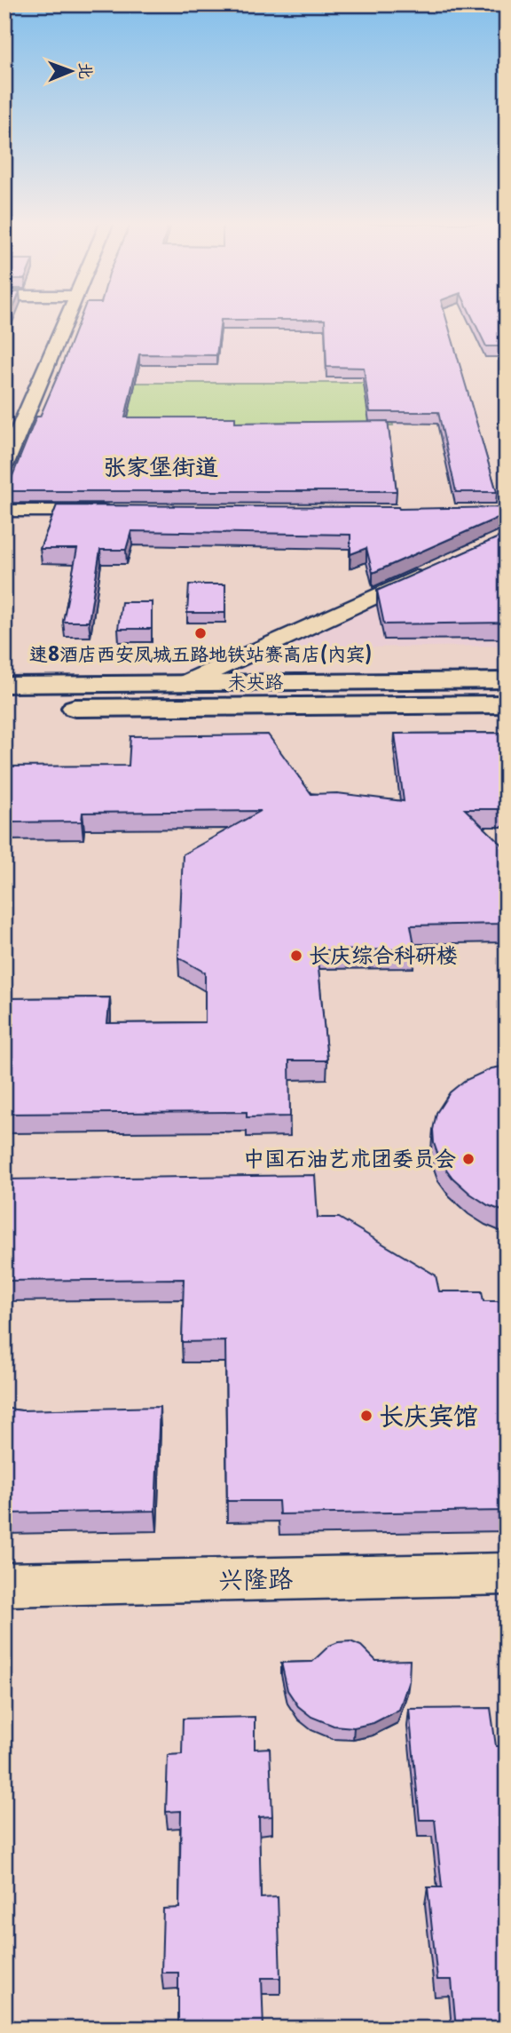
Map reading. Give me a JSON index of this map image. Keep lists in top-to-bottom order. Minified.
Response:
{"streets":{"main road":["未央路"],"street":["兴隆路"]},"districts":["张家堡街道"],"places":["速8酒店西安凤城五路地铁站赛高店(内宾)","长庆综合科研楼","中国石油艺术团委员会","长庆宾馆"],"north":"right"}
